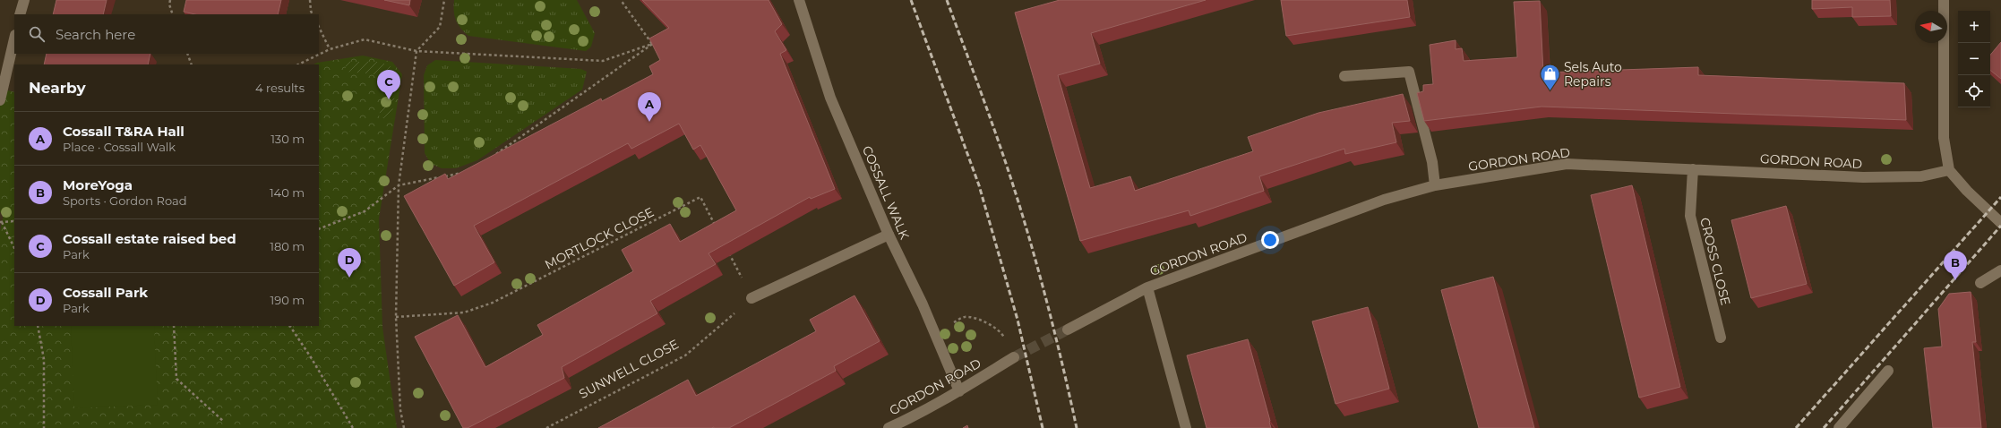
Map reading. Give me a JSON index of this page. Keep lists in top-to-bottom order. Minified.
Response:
{"streets":{"street":["GORDON ROAD","COSSALL WALK","CROSS CLOSE"],"path":["MORTLOCK CLOSE","SUNWELL CLOSE"]},"crossings":[["GORDON ROAD","COSSALL WALK"],["GORDON ROAD","CROSS CLOSE"]],"places":{"shop":["Sels Auto Repairs"]},"north":"left","page":{"map_buttons":["+","−"],"search":"Search here","heading":["Nearby","4 results"],"pins":["C","A","D","B"],"list":[{"mark":"A","name":"Cossall T&RA Hall","note":"Place · Cossall Walk","value":"130 m"},{"mark":"B","name":"MoreYoga","note":"Sports · Gordon Road","value":"140 m"},{"mark":"C","name":"Cossall estate raised bed","note":"Park","value":"180 m"},{"mark":"D","name":"Cossall Park","note":"Park","value":"190 m"}]}}
